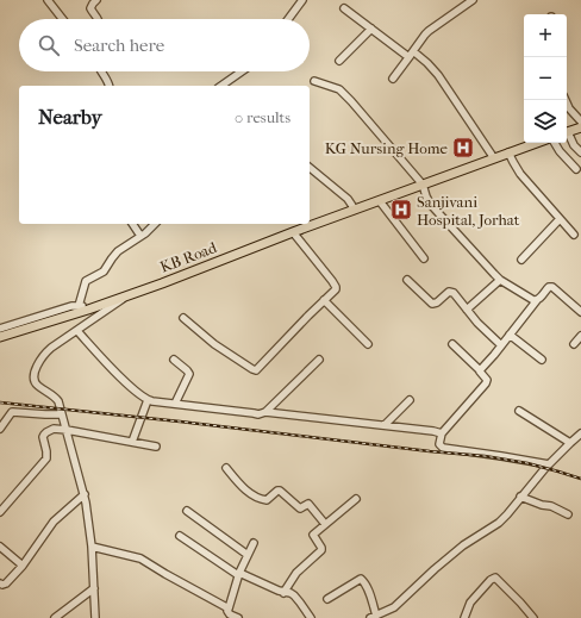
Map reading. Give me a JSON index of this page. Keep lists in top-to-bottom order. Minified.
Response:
{"streets":{"main road":["KB Road"]},"places":{"hospital":["KG Nursing Home","Sanjivani Hospital, Jorhat"]},"page":{"map_buttons":["+","−"],"search":"Search here","heading":["Nearby","0 results"]}}
